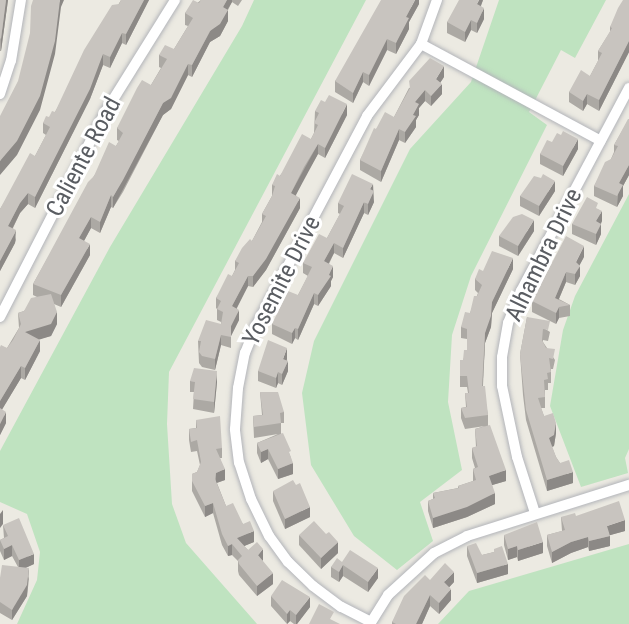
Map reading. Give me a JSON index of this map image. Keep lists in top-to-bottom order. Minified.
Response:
{"streets":{"street":["Caliente Road","Alhambra Drive","Yosemite Drive"]}}
